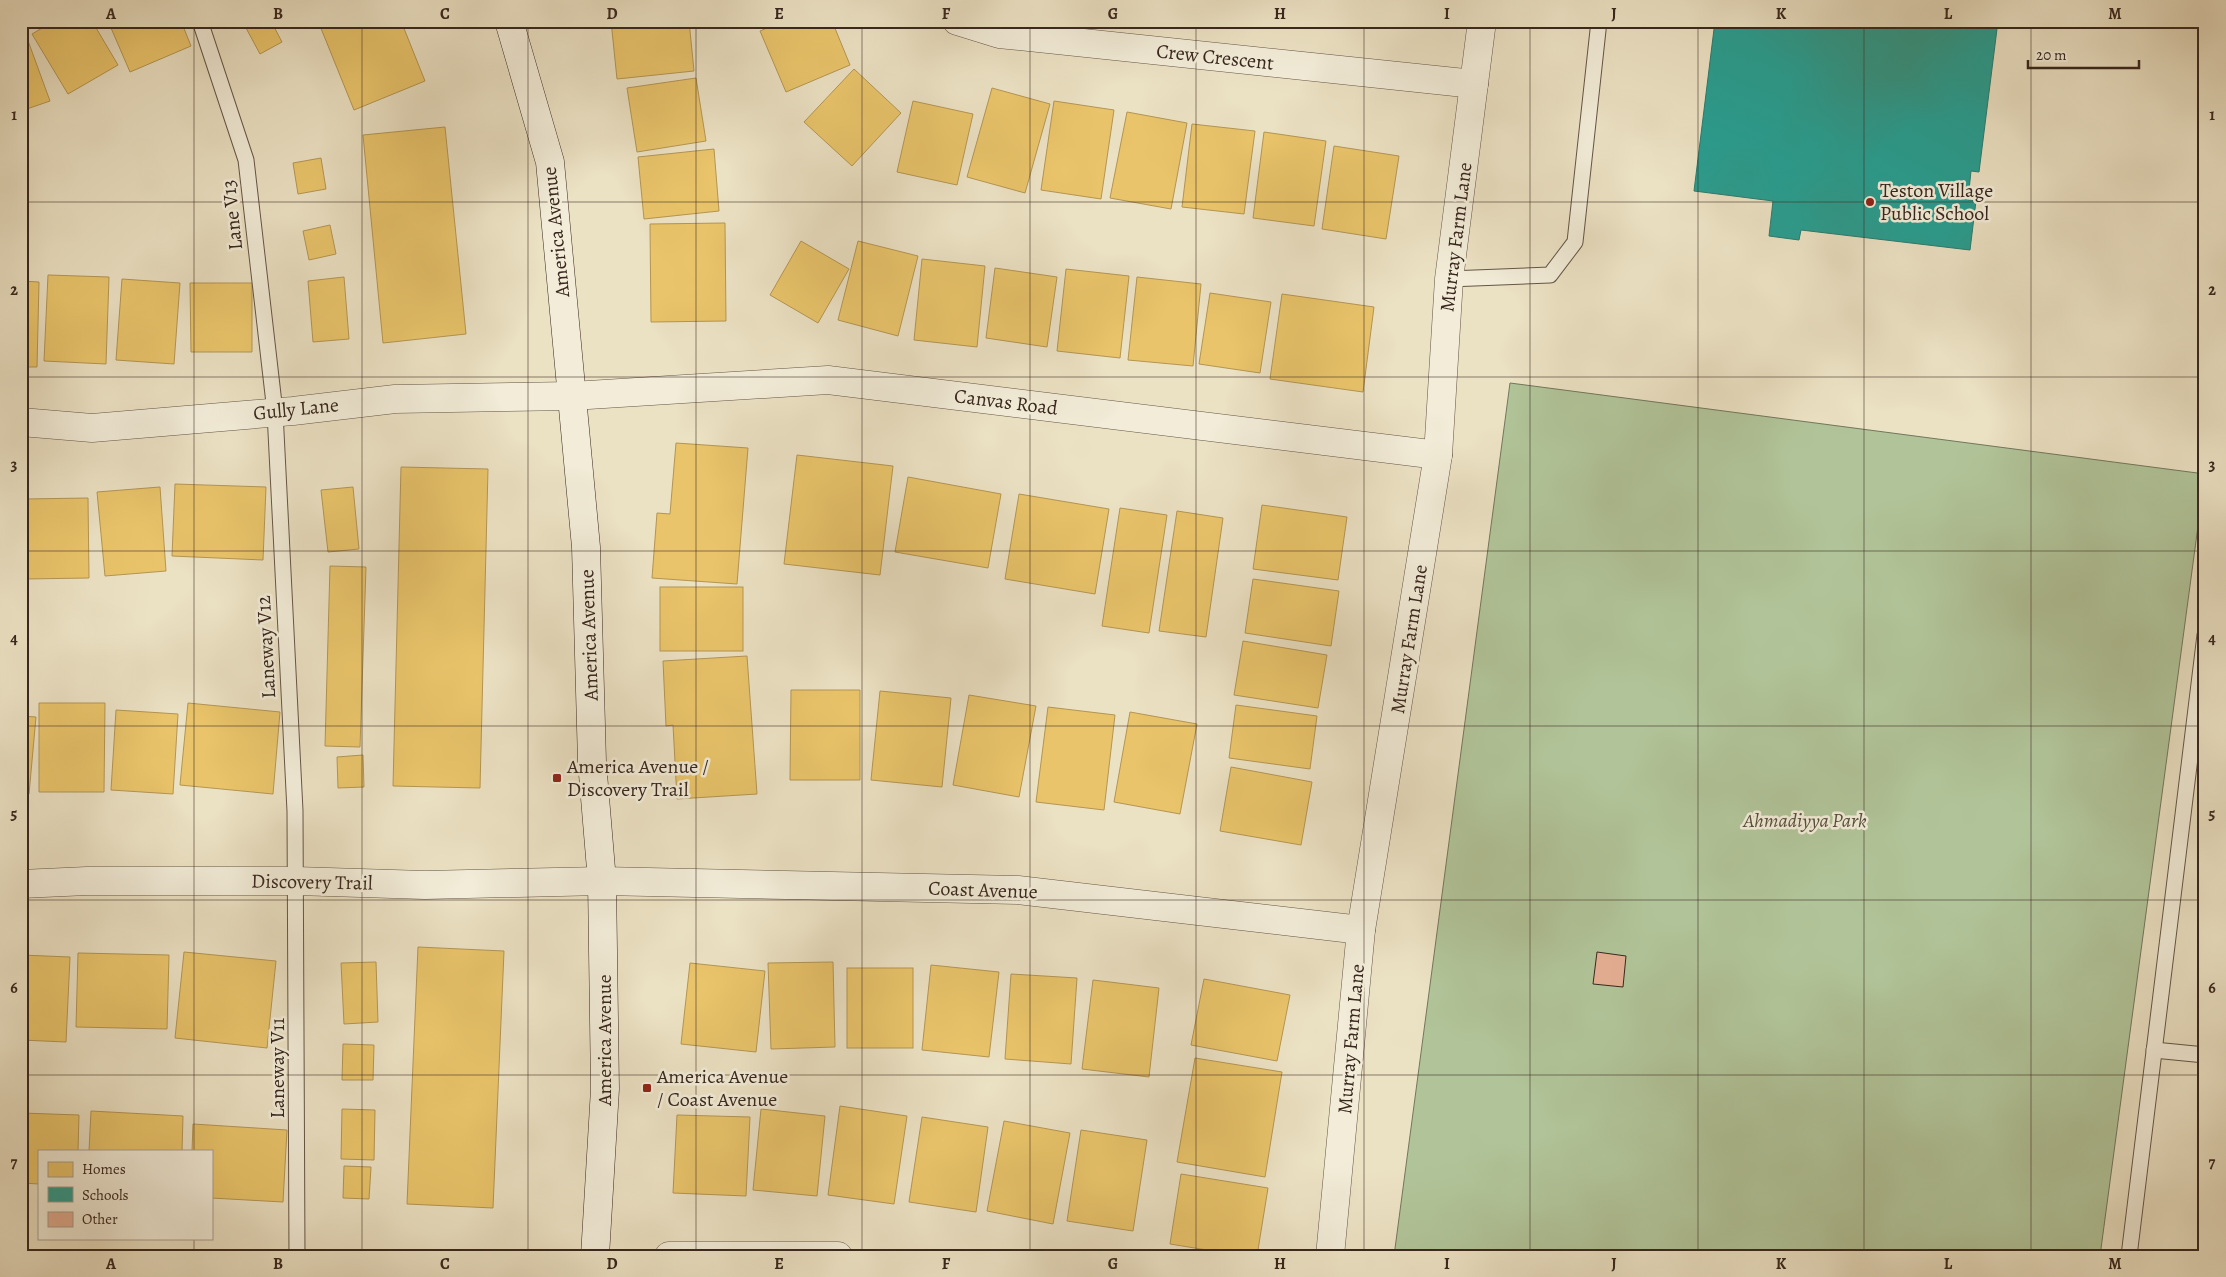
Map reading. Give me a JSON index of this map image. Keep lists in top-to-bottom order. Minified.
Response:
{"streets":{"street":["Crew Crescent","America Avenue","Murray Farm Lane","Canvas Road","Gully Lane","Discovery Trail","Coast Avenue"],"lane":["Lane V13","Laneway V12","Laneway V11"]},"crossings":[["Crew Crescent","Murray Farm Lane"],["Lane V13","Gully Lane"],["Lane V13","Laneway V12"],["America Avenue","Canvas Road"],["America Avenue","Gully Lane"],["America Avenue","Discovery Trail"],["America Avenue","Coast Avenue"],["Murray Farm Lane","Canvas Road"],["Murray Farm Lane","Coast Avenue"],["Canvas Road","Gully Lane"],["Gully Lane","Laneway V12"],["Laneway V12","Discovery Trail"],["Laneway V12","Laneway V11"],["Discovery Trail","Coast Avenue"],["Discovery Trail","Laneway V11"]],"parks":["Ahmadiyya Park"],"places":{"other":["Teston Village Public School"],"transit":["America Avenue / Discovery Trail","America Avenue / Coast Avenue"]},"legend":["Homes","Schools","Other"],"scale_bar":"20 m","grid":{"columns":["A","B","C","D","E","F","G","H","I","J","K","L","M"],"rows":["1","2","3","4","5","6","7"]}}
